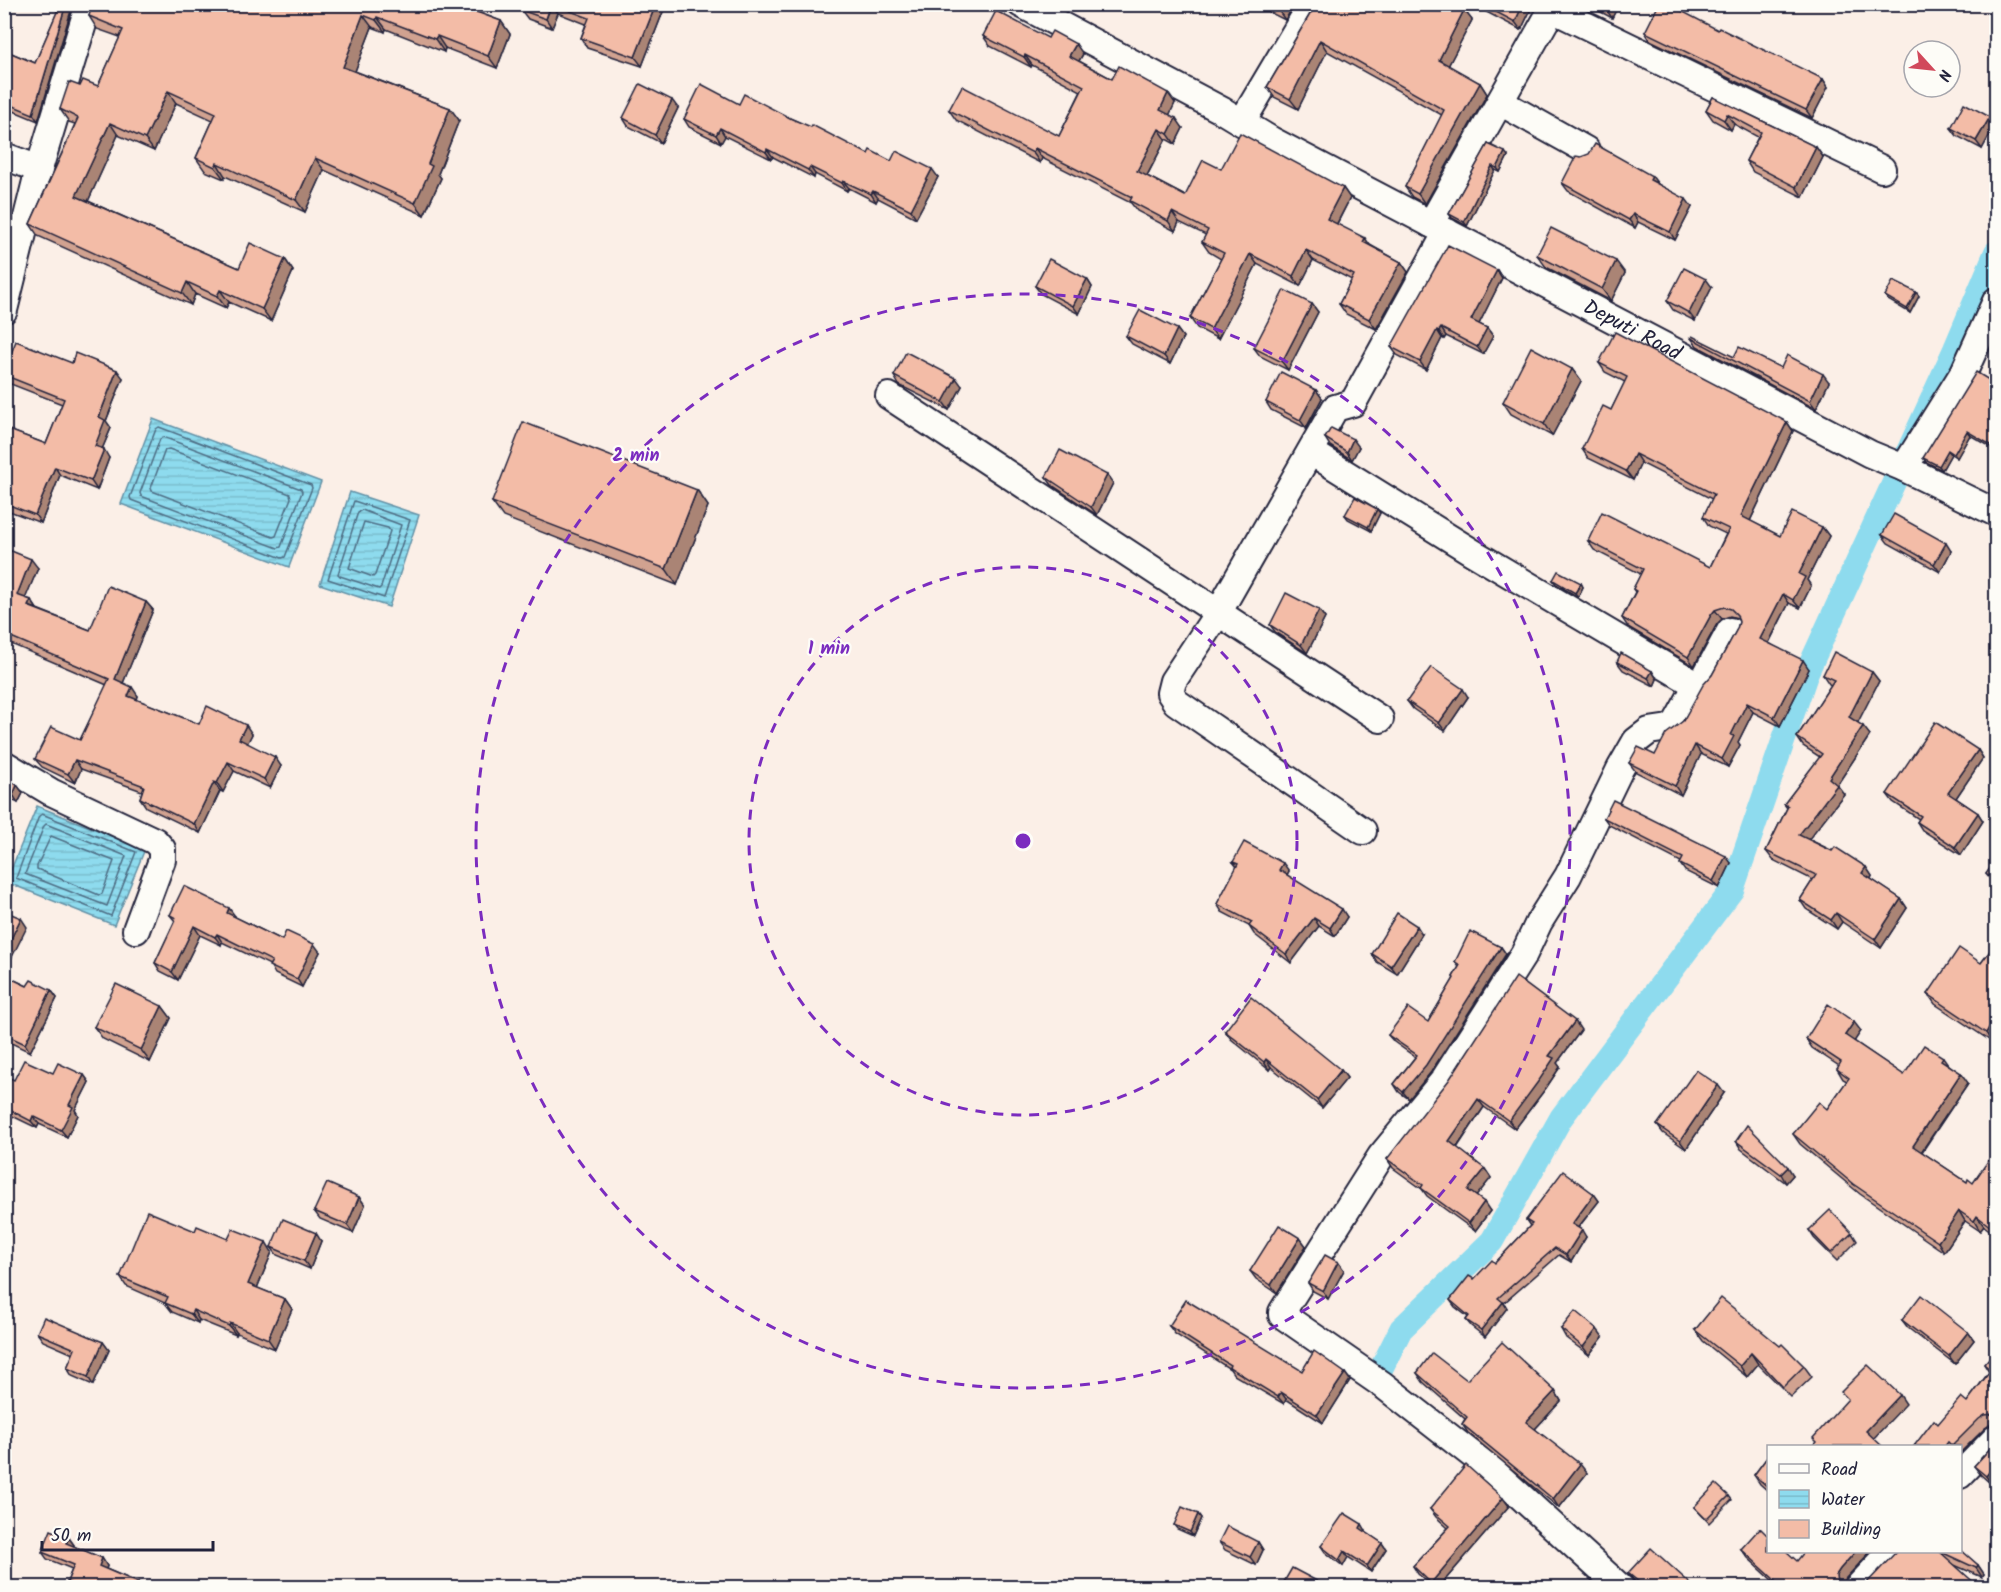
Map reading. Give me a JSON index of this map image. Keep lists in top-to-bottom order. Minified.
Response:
{"streets":{"street":["Deputi Road"]},"legend":["Road","Water","Building"],"scale_bar":"50 m","north":"bottom right","rings":["2 min","1 min"]}
